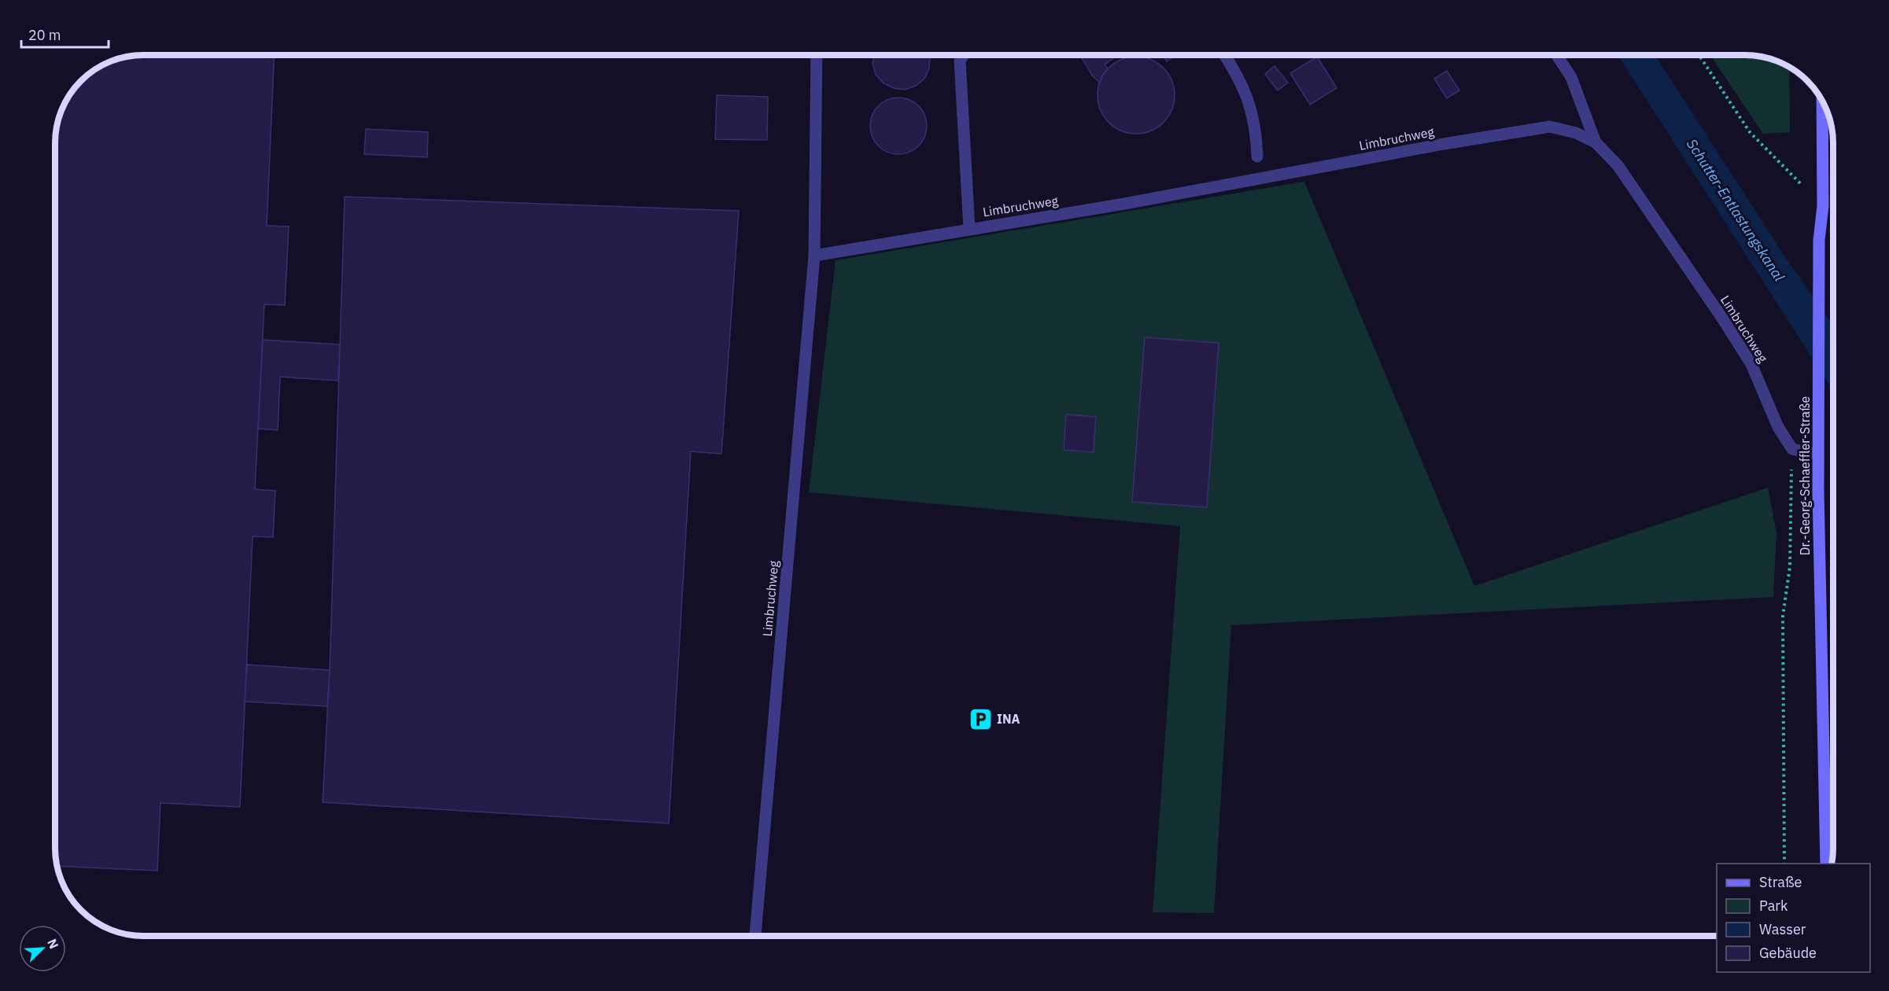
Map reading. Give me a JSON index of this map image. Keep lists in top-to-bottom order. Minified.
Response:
{"streets":{"main road":["Dr.-Georg-Schaeffler-Straße"],"street":["Limbruchweg"]},"water":["Schutter-Entlastungskanal"],"places":{"parking":["INA"]},"legend":["Straße","Park","Wasser","Gebäude"],"scale_bar":"20 m","north":"top right"}
